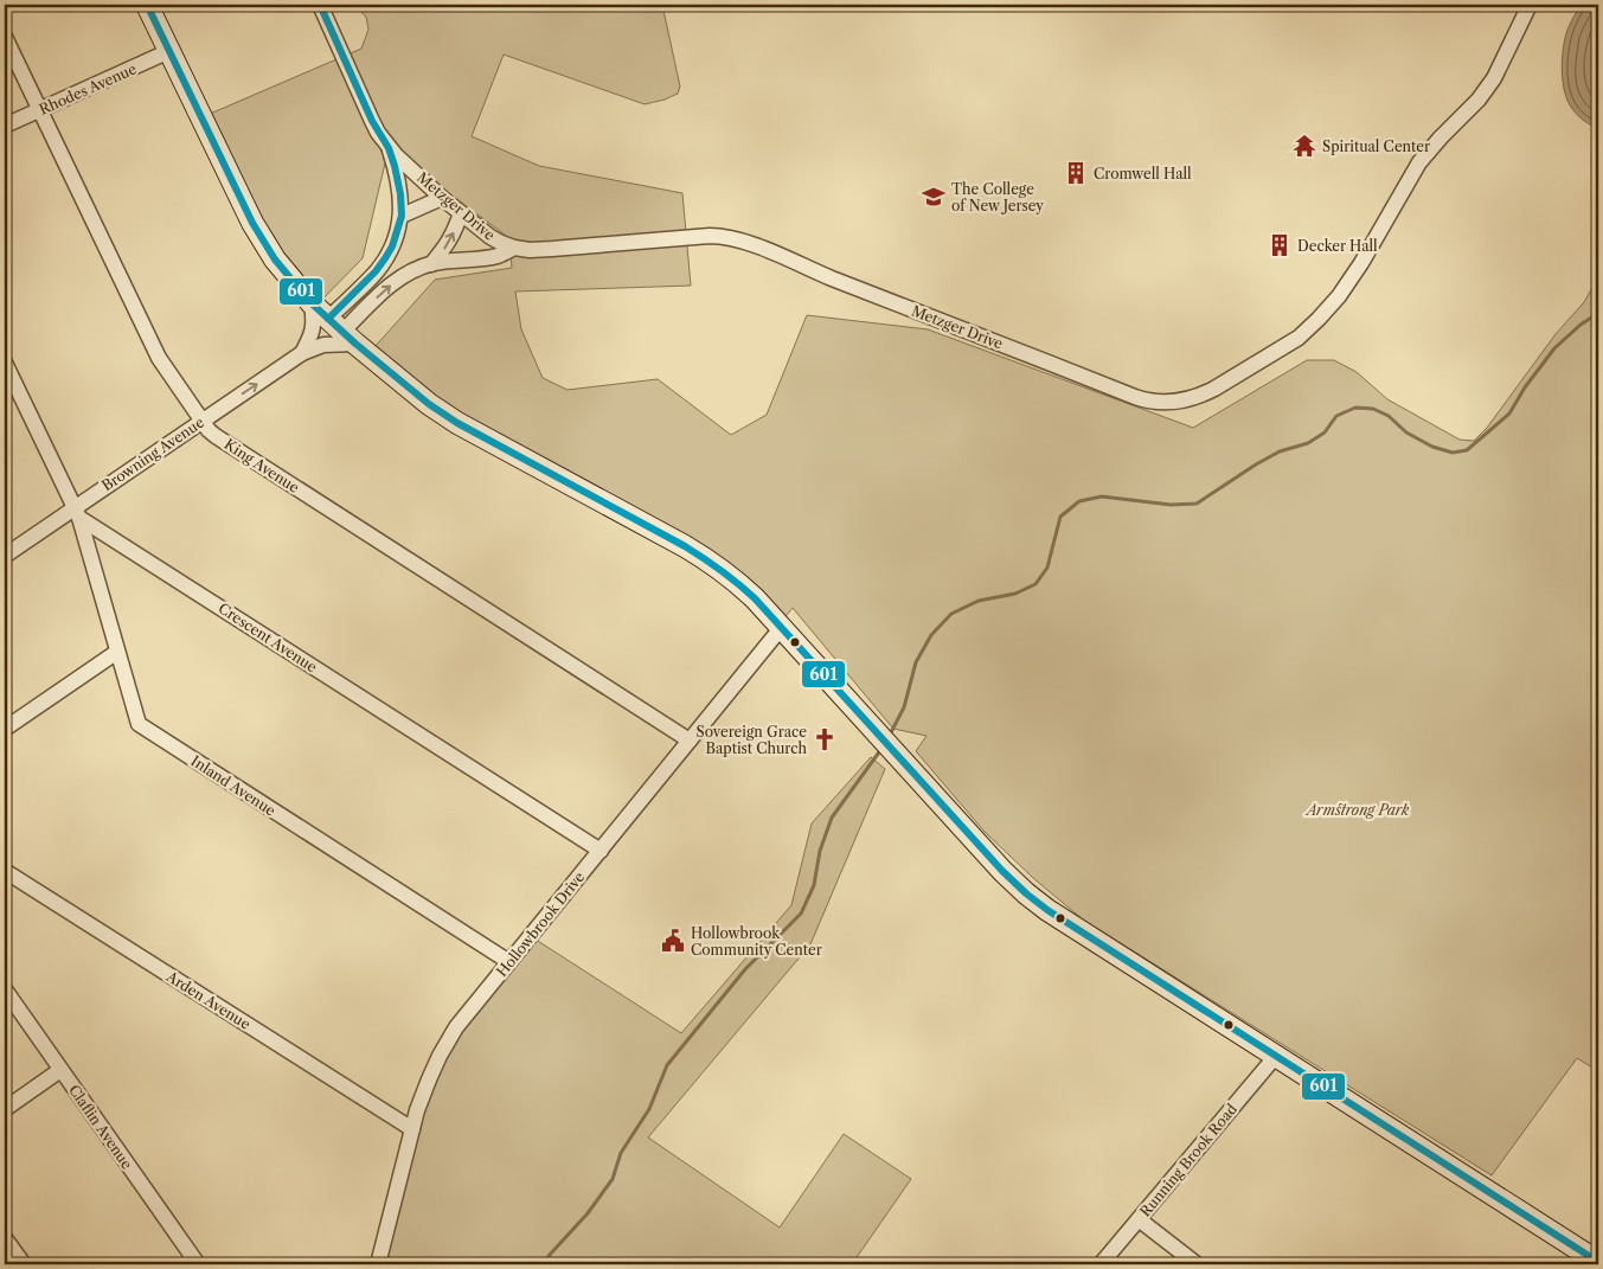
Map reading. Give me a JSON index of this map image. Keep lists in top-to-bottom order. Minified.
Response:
{"streets":{"street":["Rhodes Avenue","Metzger Drive","Browning Avenue","King Avenue","Crescent Avenue","Inland Avenue","Hollowbrook Drive","Arden Avenue","Claflin Avenue","Running Brook Road"]},"crossings":[["Rhodes Avenue","King Avenue"],["Browning Avenue","King Avenue"],["Browning Avenue","Crescent Avenue"],["Browning Avenue","Inland Avenue"],["King Avenue","Hollowbrook Drive"],["Crescent Avenue","Inland Avenue"],["Crescent Avenue","Hollowbrook Drive"],["Inland Avenue","Hollowbrook Drive"],["Hollowbrook Drive","Arden Avenue"]],"parks":["Armstrong Park"],"places":{"temple":["Spiritual Center"],"building":["Cromwell Hall","Decker Hall"],"school or university":["The College of New Jersey"],"church":["Sovereign Grace Baptist Church"],"public building":["Hollowbrook Community Center"]},"lines":["transit line 601"]}
